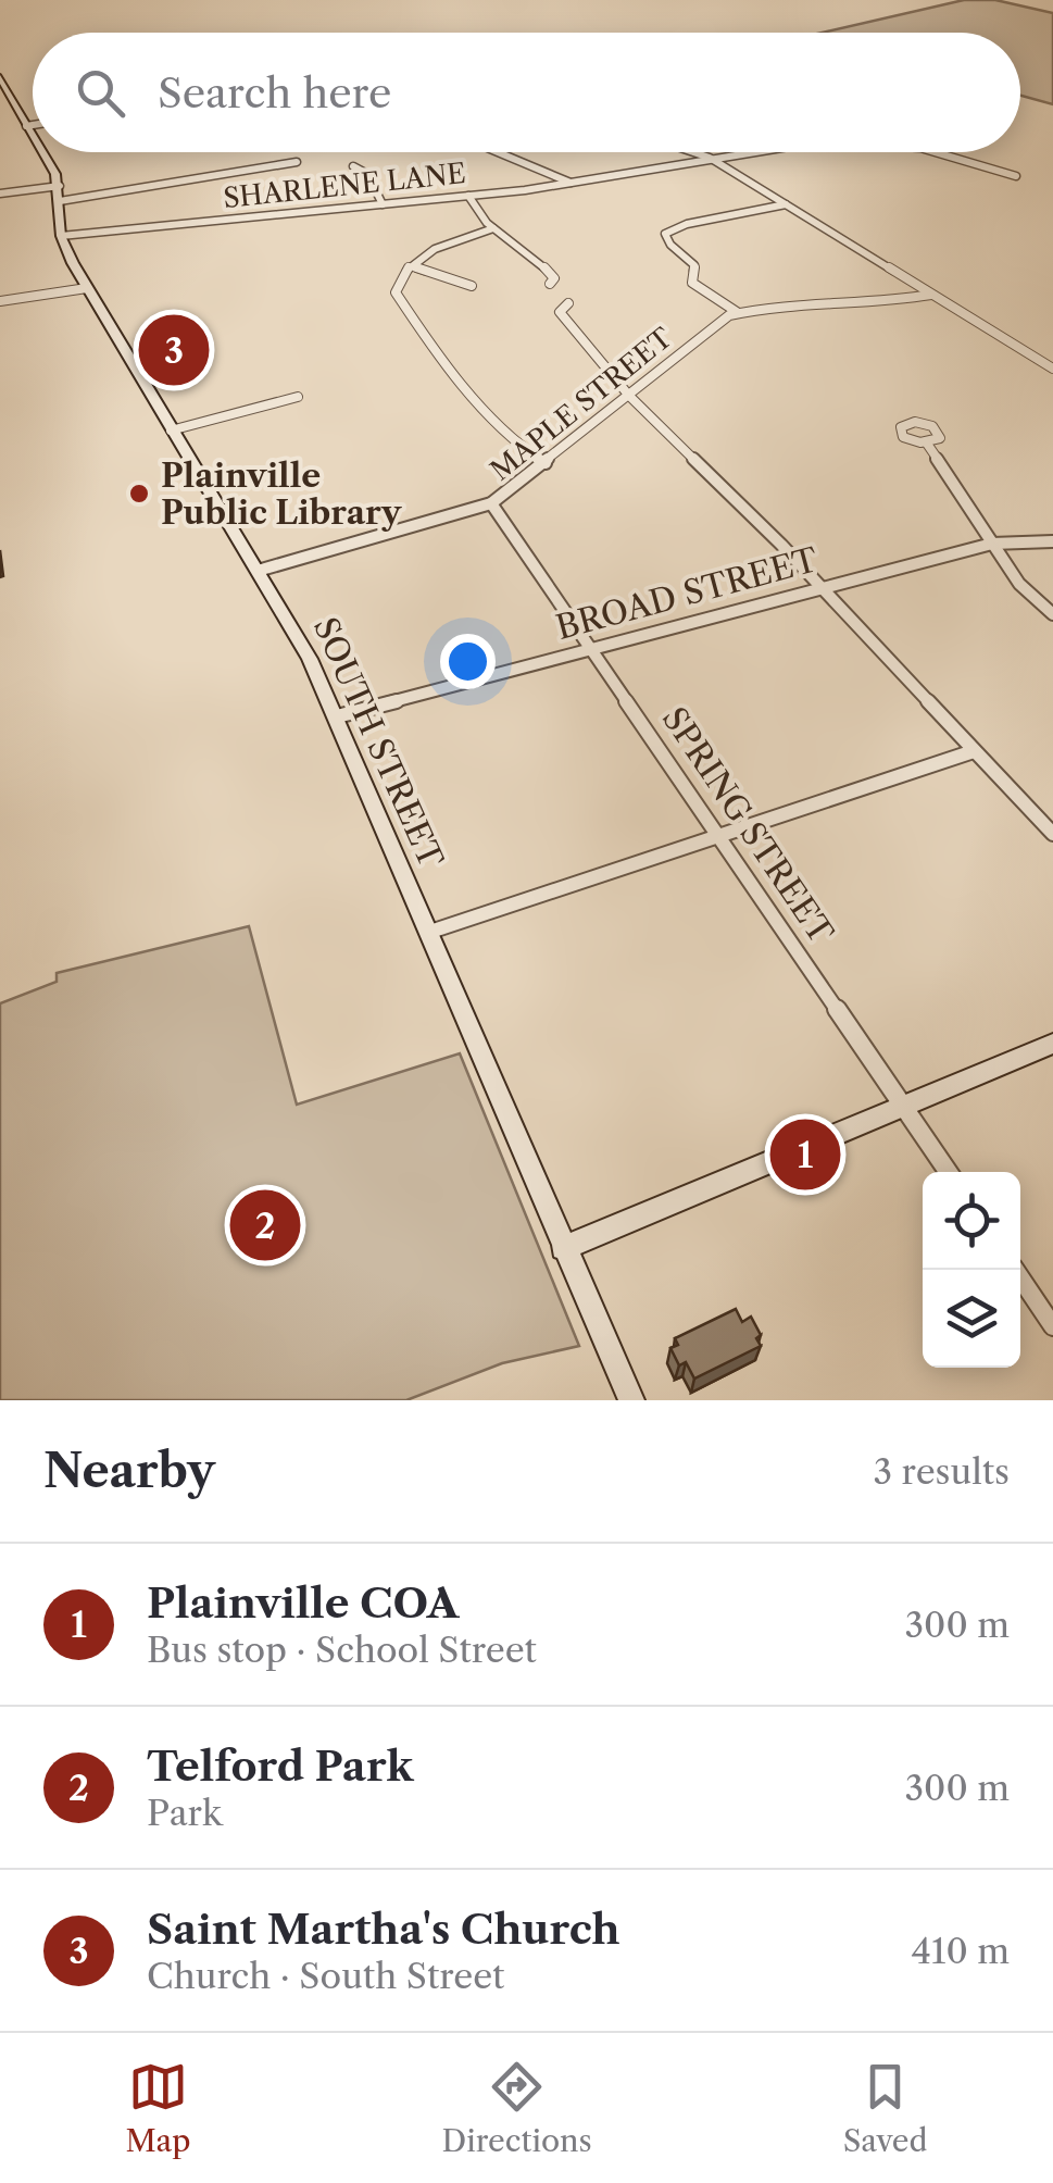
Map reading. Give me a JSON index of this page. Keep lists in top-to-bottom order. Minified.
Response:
{"streets":{"main road":["SOUTH STREET"],"street":["SHARLENE LANE","MAPLE STREET","BROAD STREET","SPRING STREET"]},"crossings":[["SHARLENE LANE","SOUTH STREET"],["MAPLE STREET","SOUTH STREET"],["MAPLE STREET","SPRING STREET"],["BROAD STREET","SOUTH STREET"],["BROAD STREET","SPRING STREET"]],"places":["Plainville Public Library"],"page":{"search":"Search here","pins":["3","1","2"],"heading":["Nearby","3 results"],"list":[{"mark":"1","name":"Plainville COA","note":"Bus stop · School Street","value":"300 m"},{"mark":"2","name":"Telford Park","note":"Park","value":"300 m"},{"mark":"3","name":"Saint Martha's Church","note":"Church · South Street","value":"410 m"}],"nav":["Map","Directions","Saved"]}}
